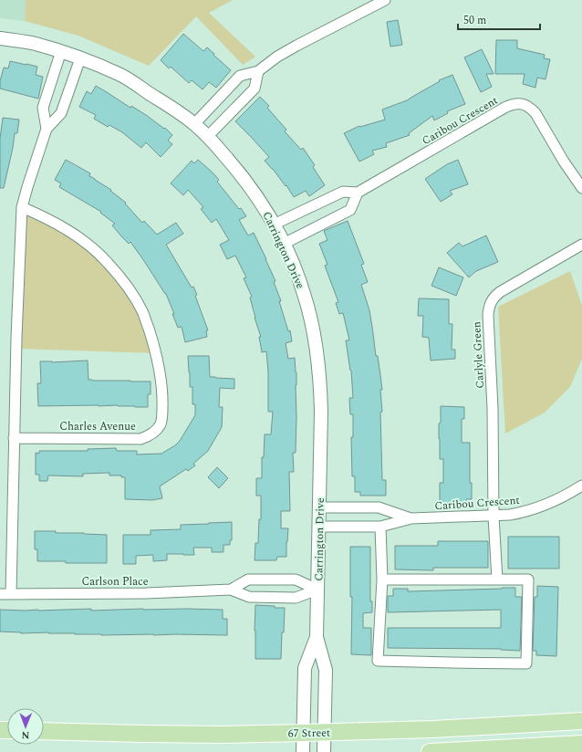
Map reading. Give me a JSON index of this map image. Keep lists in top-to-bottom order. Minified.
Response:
{"streets":{"main road":["67 Street"],"street":["Caribou Crescent","Carrington Drive","Carlyle Green","Charles Avenue","Carlson Place"]},"crossings":[["Caribou Crescent","Carrington Drive"],["Caribou Crescent","Carlyle Green"],["Carrington Drive","Carlson Place"],["Carrington Drive","67 Street"]],"scale_bar":"50 m","north":"bottom"}
